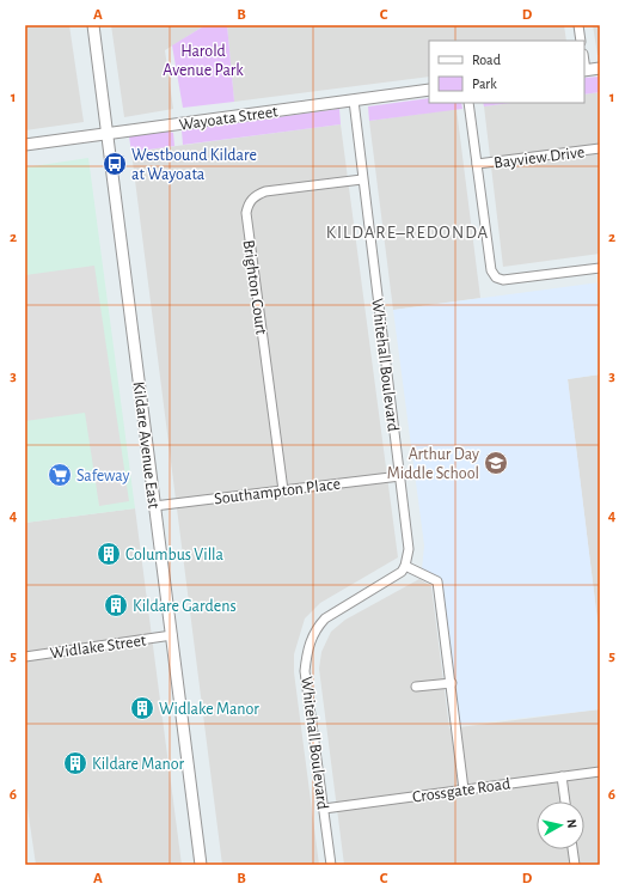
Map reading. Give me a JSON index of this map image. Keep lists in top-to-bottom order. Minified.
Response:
{"streets":{"street":["Wayoata Street","Bayview Drive","Brighton Court","Whitehall Boulevard","Kildare Avenue East","Southampton Place","Widlake Street","Crossgate Road"]},"crossings":[["Wayoata Street","Whitehall Boulevard"],["Wayoata Street","Kildare Avenue East"],["Brighton Court","Whitehall Boulevard"],["Brighton Court","Southampton Place"],["Whitehall Boulevard","Southampton Place"],["Whitehall Boulevard","Crossgate Road"],["Kildare Avenue East","Southampton Place"],["Kildare Avenue East","Widlake Street"]],"districts":["KILDARE–REDONDA"],"parks":["Harold Avenue Park"],"places":{"bus stop":["Westbound Kildare at Wayoata"],"school or university":["Arthur Day Middle School"],"supermarket":["Safeway"],"building":["Columbus Villa","Kildare Gardens","Widlake Manor","Kildare Manor"]},"legend":["Road","Park"],"north":"right","grid":{"columns":["A","B","C","D"],"rows":["1","2","3","4","5","6"]}}
